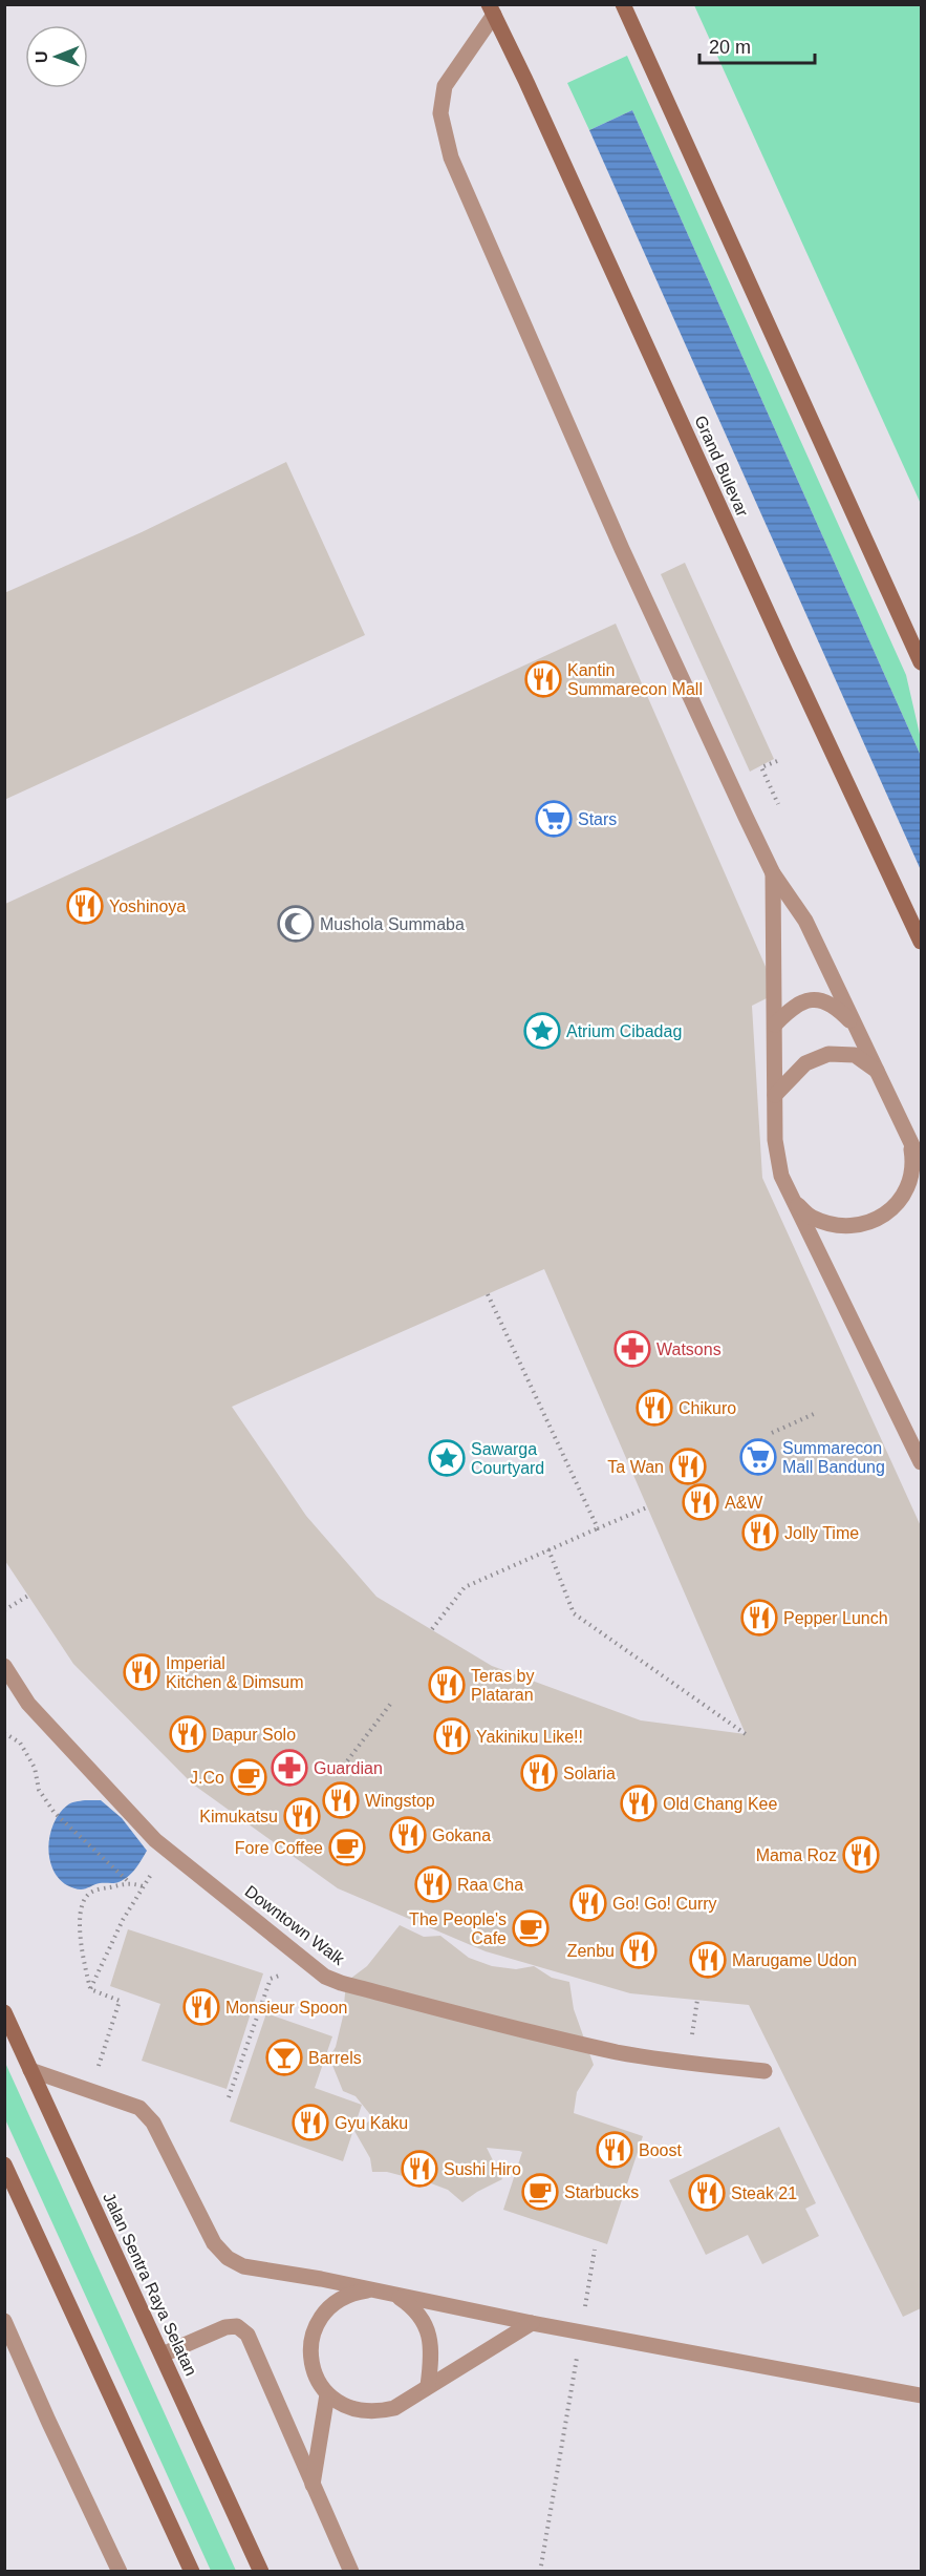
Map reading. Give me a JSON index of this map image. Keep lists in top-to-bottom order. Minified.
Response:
{"streets":{"street":["Grand Bulevar","Downtown Walk","Jalan Sentra Raya Selatan"]},"places":{"restaurant":["Kantin Summarecon Mall","Yoshinoya","Chikuro","Ta Wan","A&W","Jolly Time","Pepper Lunch","Imperial Kitchen & Dimsum","Teras by Plataran","Dapur Solo","Yakiniku Like!!","Solaria","Wingstop","Old Chang Kee","Kimukatsu","Gokana","Mama Roz","Raa Cha","Go! Go! Curry","Zenbu","Marugame Udon","Monsieur Spoon","Gyu Kaku","Boost","Sushi Hiro","Steak 21"],"supermarket":["Stars","Summarecon Mall Bandung"],"mosque":["Mushola Summaba"],"place":["Atrium Cibadag","Sawarga Courtyard"],"pharmacy":["Watsons","Guardian"],"cafe":["J.Co","Fore Coffee","The People's Cafe","Starbucks"],"bar":["Barrels"]},"scale_bar":"20 m","north":"left"}
